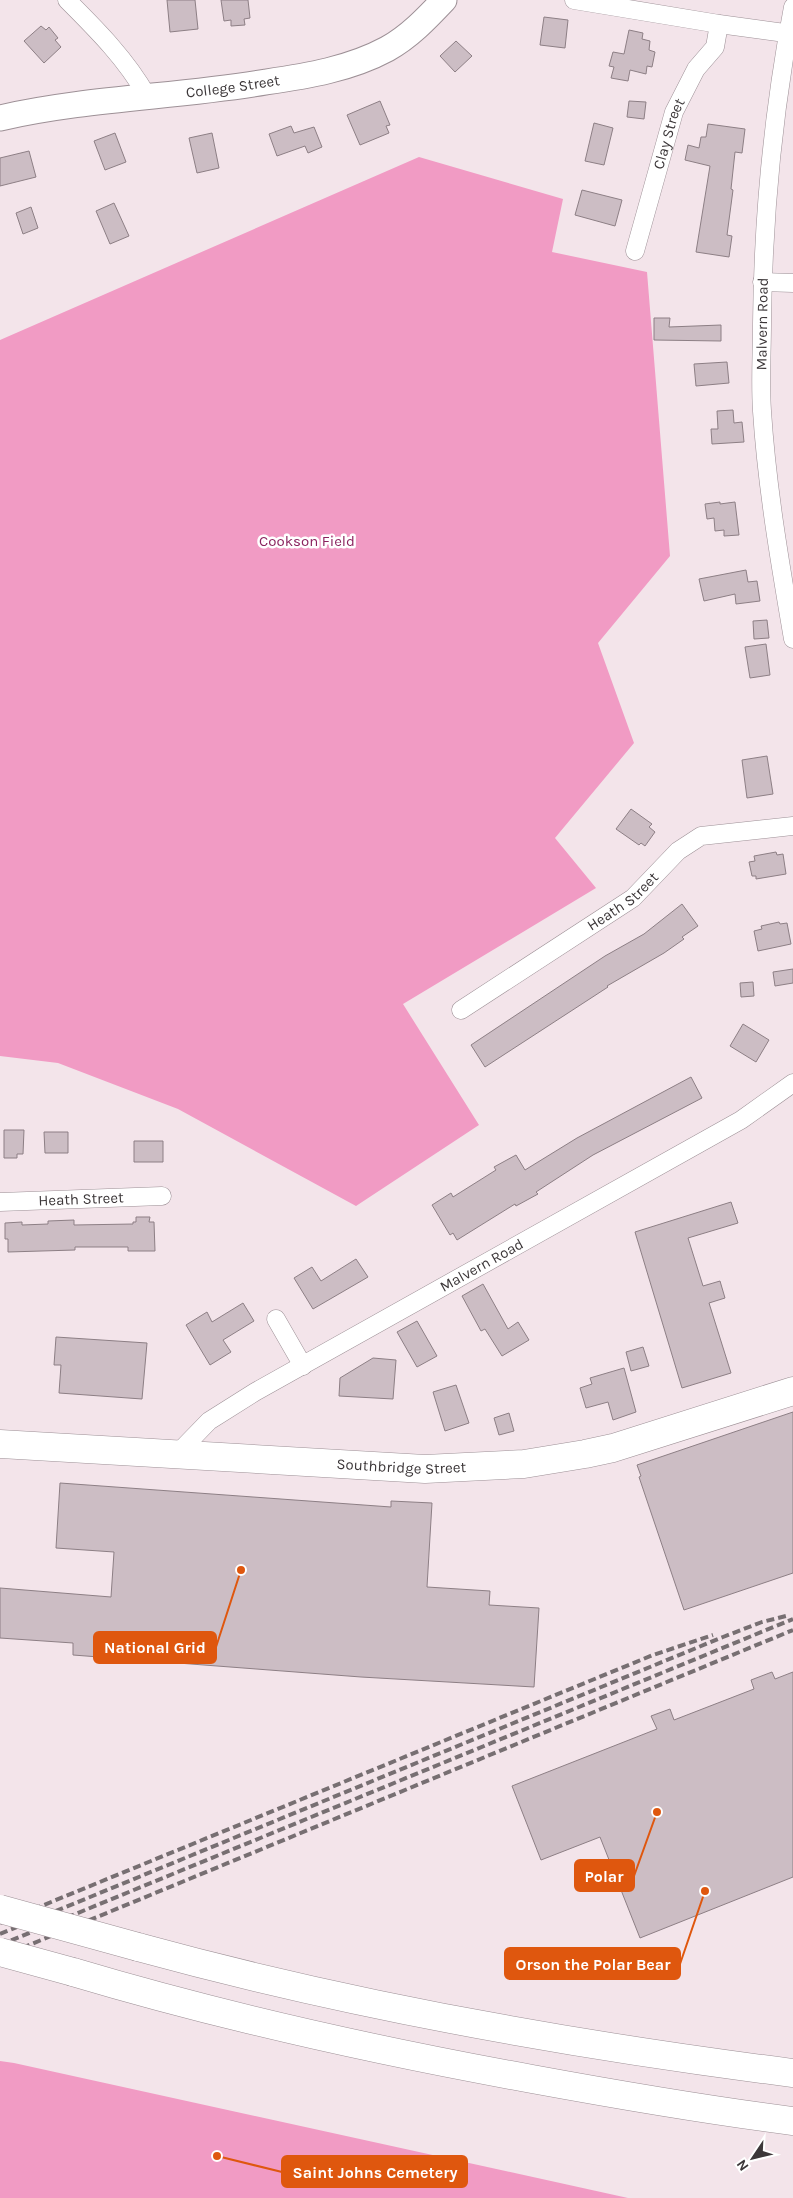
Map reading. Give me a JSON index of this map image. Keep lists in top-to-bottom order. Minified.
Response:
{"streets":{"main road":["Southbridge Street"],"street":["College Street","Clay Street","Malvern Road","Heath Street"]},"crossings":[["Malvern Road","Southbridge Street"]],"parks":["Cookson Field"],"places":["National Grid","Polar","Orson the Polar Bear","Saint Johns Cemetery"],"north":"bottom left"}
